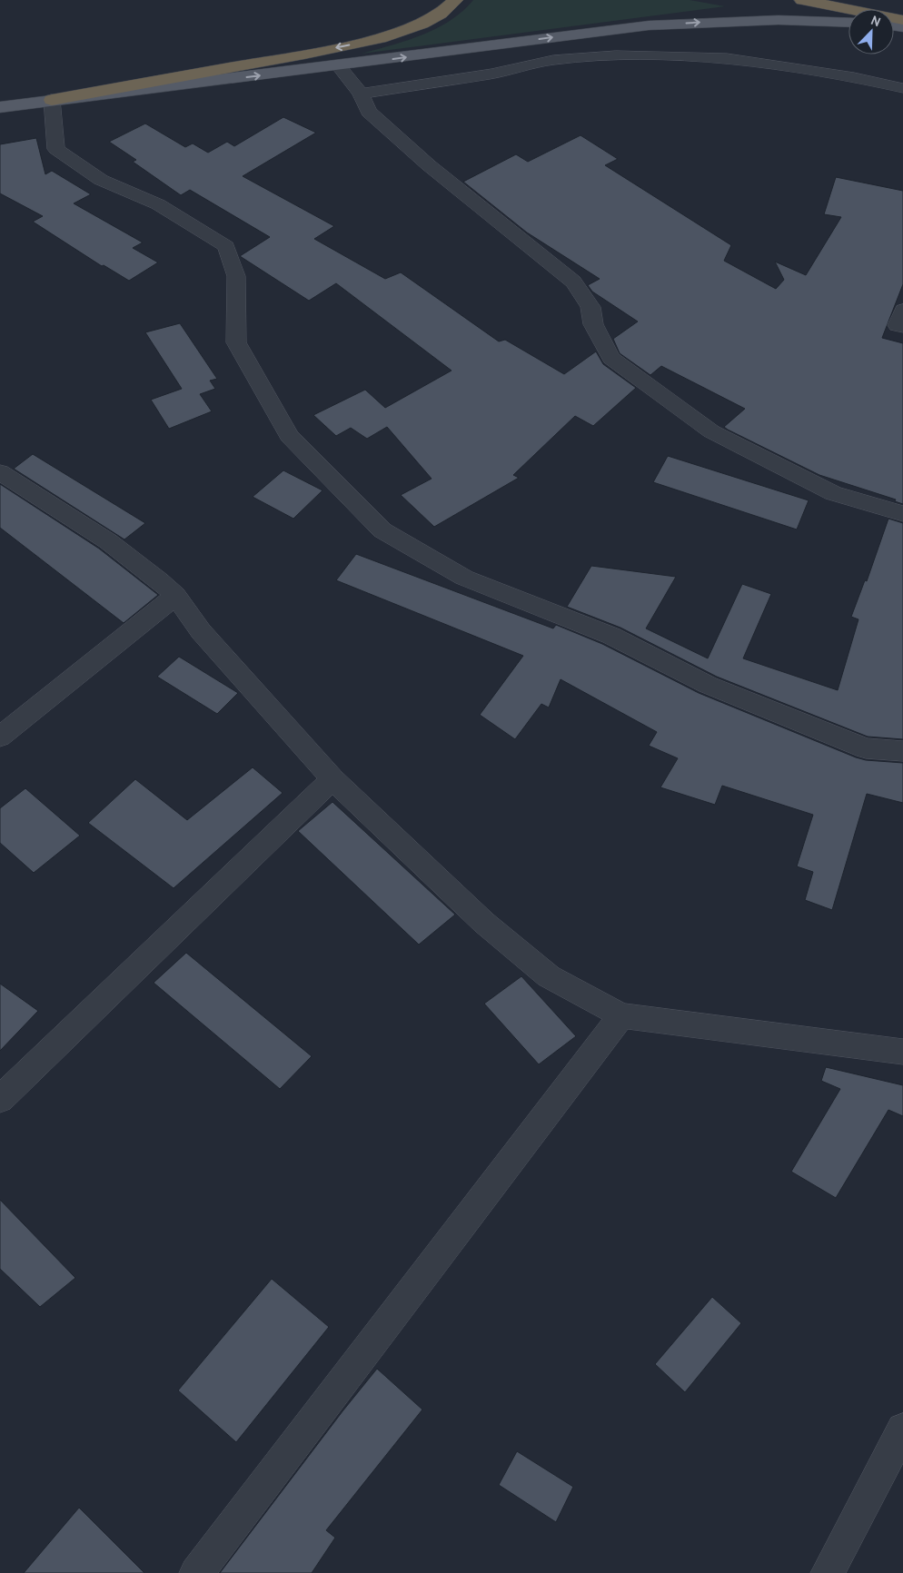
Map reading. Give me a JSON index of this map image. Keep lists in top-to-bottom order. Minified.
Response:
{"north":"top right"}
